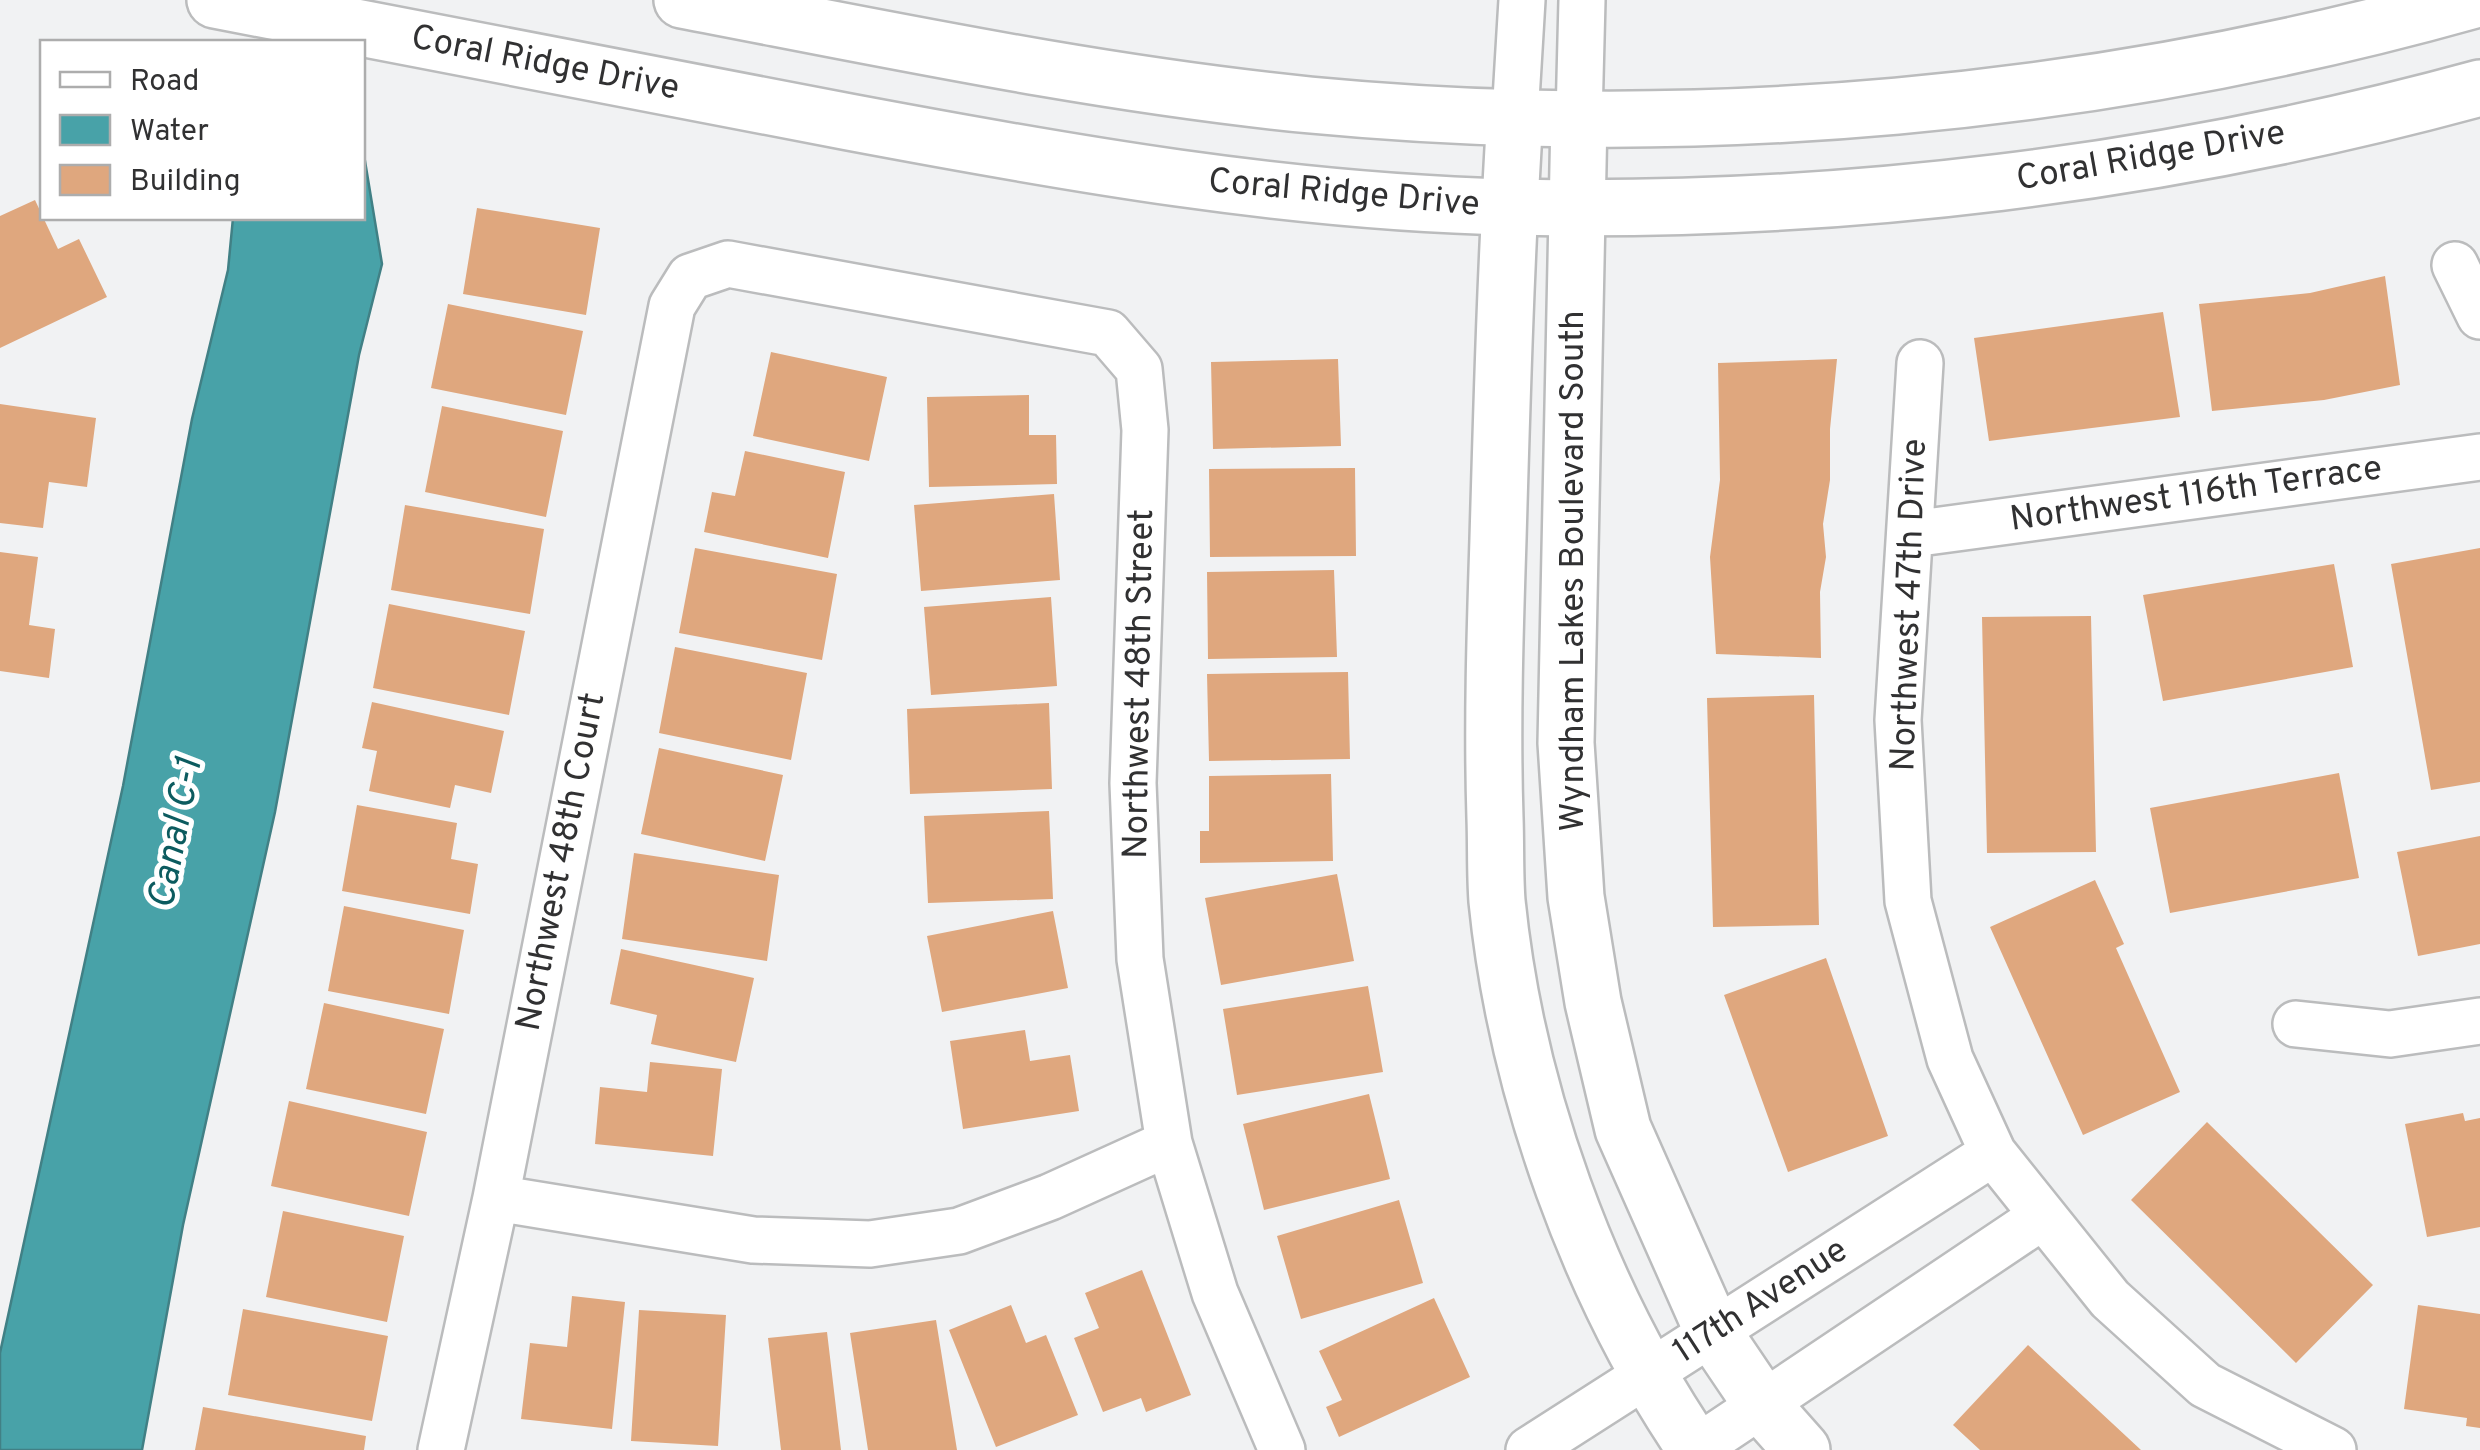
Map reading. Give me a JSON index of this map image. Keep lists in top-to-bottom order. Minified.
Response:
{"streets":{"main road":["Coral Ridge Drive","Wyndham Lakes Boulevard South"],"street":["Northwest 116th Terrace","Northwest 47th Drive","Northwest 48th Street","Northwest 48th Court","117th Avenue"]},"crossings":[["Coral Ridge Drive","Wyndham Lakes Boulevard South"],["Northwest 116th Terrace","Northwest 47th Drive"],["Wyndham Lakes Boulevard South","117th Avenue"],["Northwest 47th Drive","117th Avenue"],["Northwest 48th Street","Northwest 48th Court"]],"water":["Canal C-1"],"legend":["Road","Water","Building"]}
